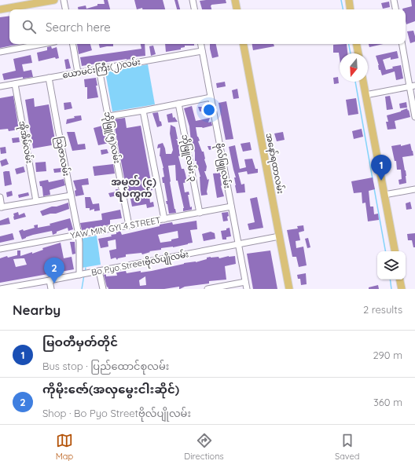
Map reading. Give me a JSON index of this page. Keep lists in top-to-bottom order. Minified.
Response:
{"streets":{"main road":["အနော်ရထာလမ်း"],"street":["ယောမင်းကြီး(၂)လမ်း","ဘိုဖြူ(၅)လမ်း","အိုအိမ်လမ်း","သြဇာလမ်း","ဘိုဖြူလမ်း ၃","ဗိုလ်ဖြူလမ်း","YAW MIN GYI 4 STREET","Bo Pyo Streetဗိုလ်ပျိုလမ်း"]},"crossings":[["ယောမင်းကြီး(၂)လမ်း","ဘိုဖြူ(၅)လမ်း"],["ယောမင်းကြီး(၂)လမ်း","အိုအိမ်လမ်း"],["ယောမင်းကြီး(၂)လမ်း","သြဇာလမ်း"],["ယောမင်းကြီး(၂)လမ်း","ဗိုလ်ဖြူလမ်း"],["ဘိုဖြူ(၅)လမ်း","YAW MIN GYI 4 STREET"],["သြဇာလမ်း","YAW MIN GYI 4 STREET"],["သြဇာလမ်း","Bo Pyo Streetဗိုလ်ပျိုလမ်း"],["ဘိုဖြူလမ်း ၃","YAW MIN GYI 4 STREET"],["အနော်ရထာလမ်း","Bo Pyo Streetဗိုလ်ပျိုလမ်း"],["ဗိုလ်ဖြူလမ်း","YAW MIN GYI 4 STREET"],["ဗိုလ်ဖြူလမ်း","Bo Pyo Streetဗိုလ်ပျိုလမ်း"]],"districts":["အမှတ် (၄) ရပ်ကွက်"],"north":"bottom","page":{"search":"Search here","pins":["1","2"],"heading":["Nearby","2 results"],"list":[{"mark":"1","name":"မြဝတီမှတ်တိုင်","note":"Bus stop · ပြည်ထောင်စုလမ်း","value":"290 m"},{"mark":"2","name":"ကိုမိုးဇော်(အလှမွေးငါးဆိုင်)","note":"Shop · Bo Pyo Streetဗိုလ်ပျိုလမ်း","value":"360 m"}],"nav":["Map","Directions","Saved"]}}
